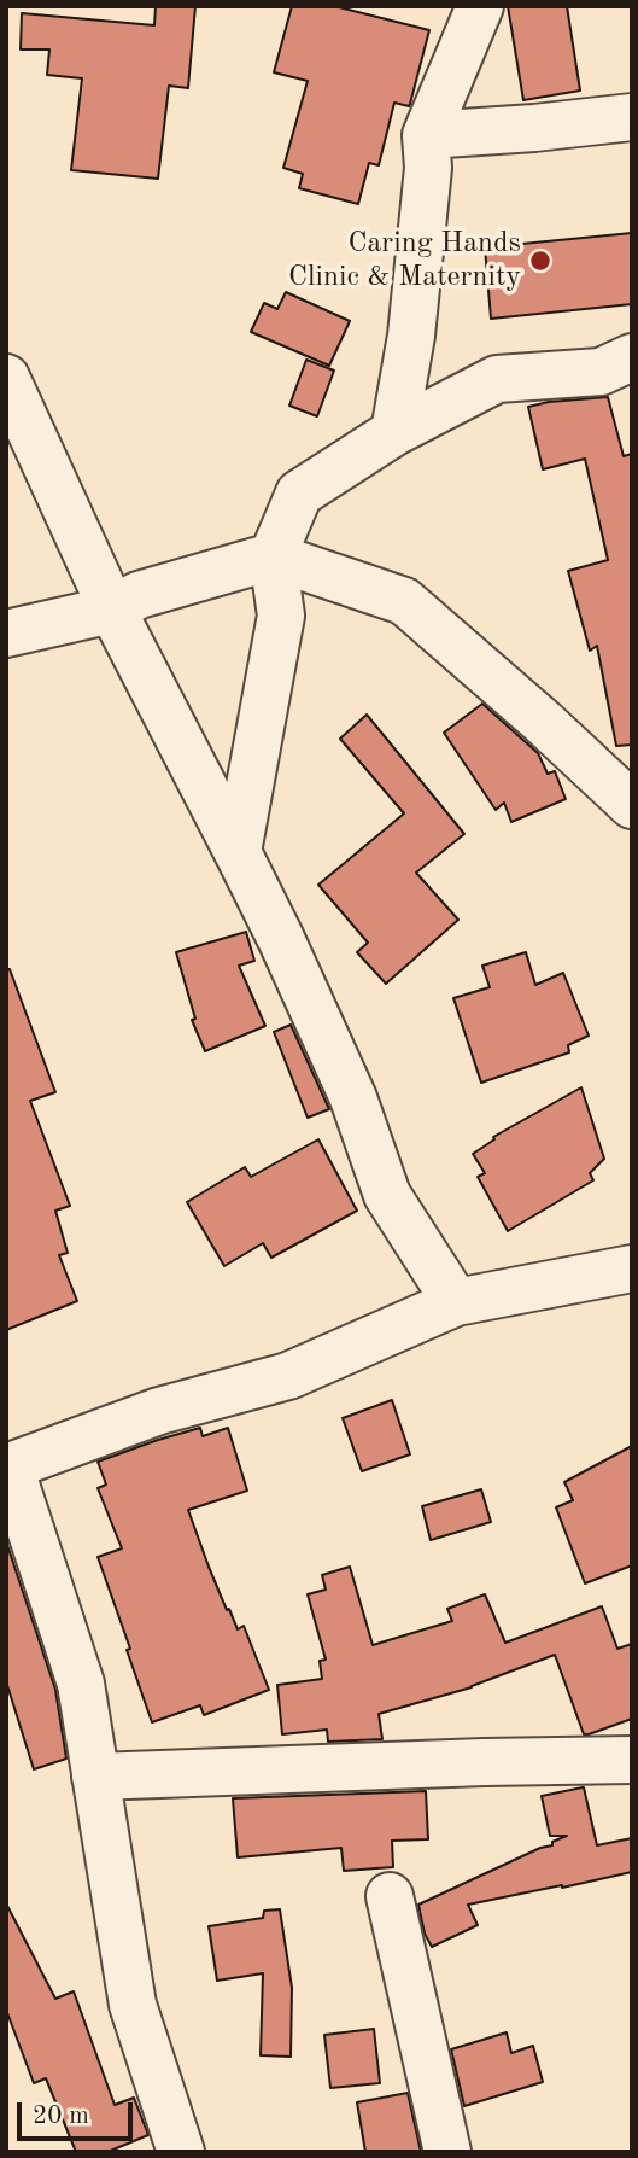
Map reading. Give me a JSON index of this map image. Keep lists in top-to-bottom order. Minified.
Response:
{"places":["Caring Hands Clinic & Maternity"],"scale_bar":"20 m"}
